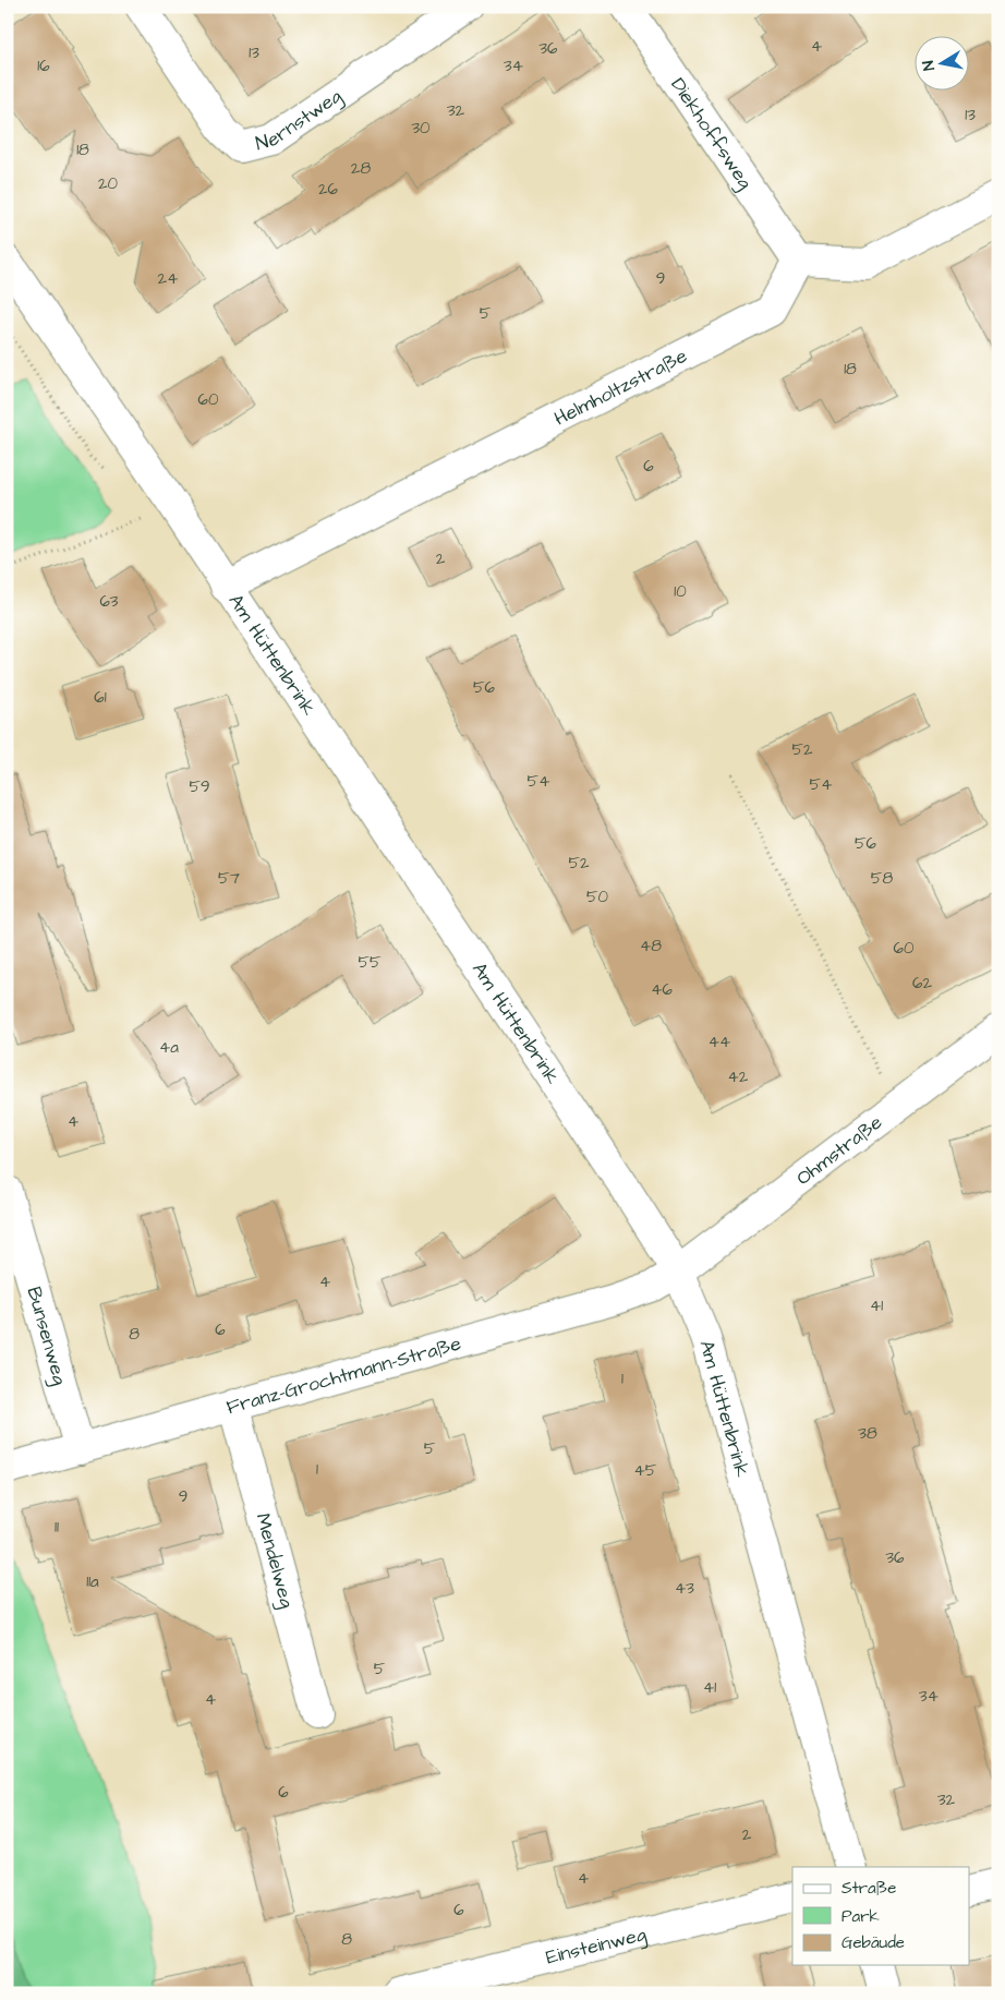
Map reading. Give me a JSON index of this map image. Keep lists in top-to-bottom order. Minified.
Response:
{"streets":{"street":["Nernstweg","Diekhoffsweg","Helmholtzstraße","Am Hüttenbrink","Ohmstraße","Bunsenweg","Franz-Grochtmann-Straße","Mendelweg","Einsteinweg"]},"crossings":[["Diekhoffsweg","Helmholtzstraße"],["Helmholtzstraße","Am Hüttenbrink"],["Am Hüttenbrink","Ohmstraße"],["Am Hüttenbrink","Franz-Grochtmann-Straße"],["Ohmstraße","Franz-Grochtmann-Straße"],["Bunsenweg","Franz-Grochtmann-Straße"],["Franz-Grochtmann-Straße","Mendelweg"]],"house_numbers":["4","36","13","16","34","32","13","30","18","28","20","26","24","9","5","18","60","6","2","10","63","56","61","52","54","54","59","56","52","57","58","50","48","60","55","62","46","44","4a","42","4","4","41","6","8","1","38","5","1","45","9","11","36","11a","43","5","41","34","4","6","32","2","4","6","8"],"legend":["Straße","Park","Gebäude"],"north":"left"}
